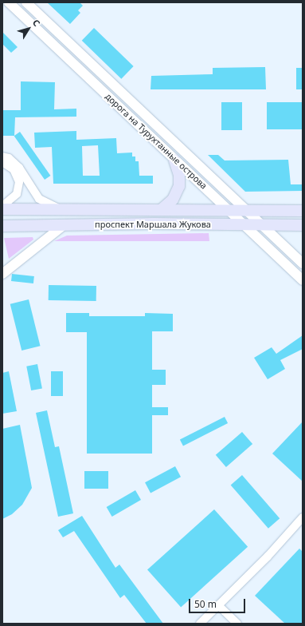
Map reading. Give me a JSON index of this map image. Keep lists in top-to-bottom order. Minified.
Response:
{"streets":{"main road":["проспект Маршала Жукова"],"street":["дорога на Турухтанные острова"]},"crossings":[["дорога на Турухтанные острова","проспект Маршала Жукова"]],"scale_bar":"50 m","north":"top right"}
